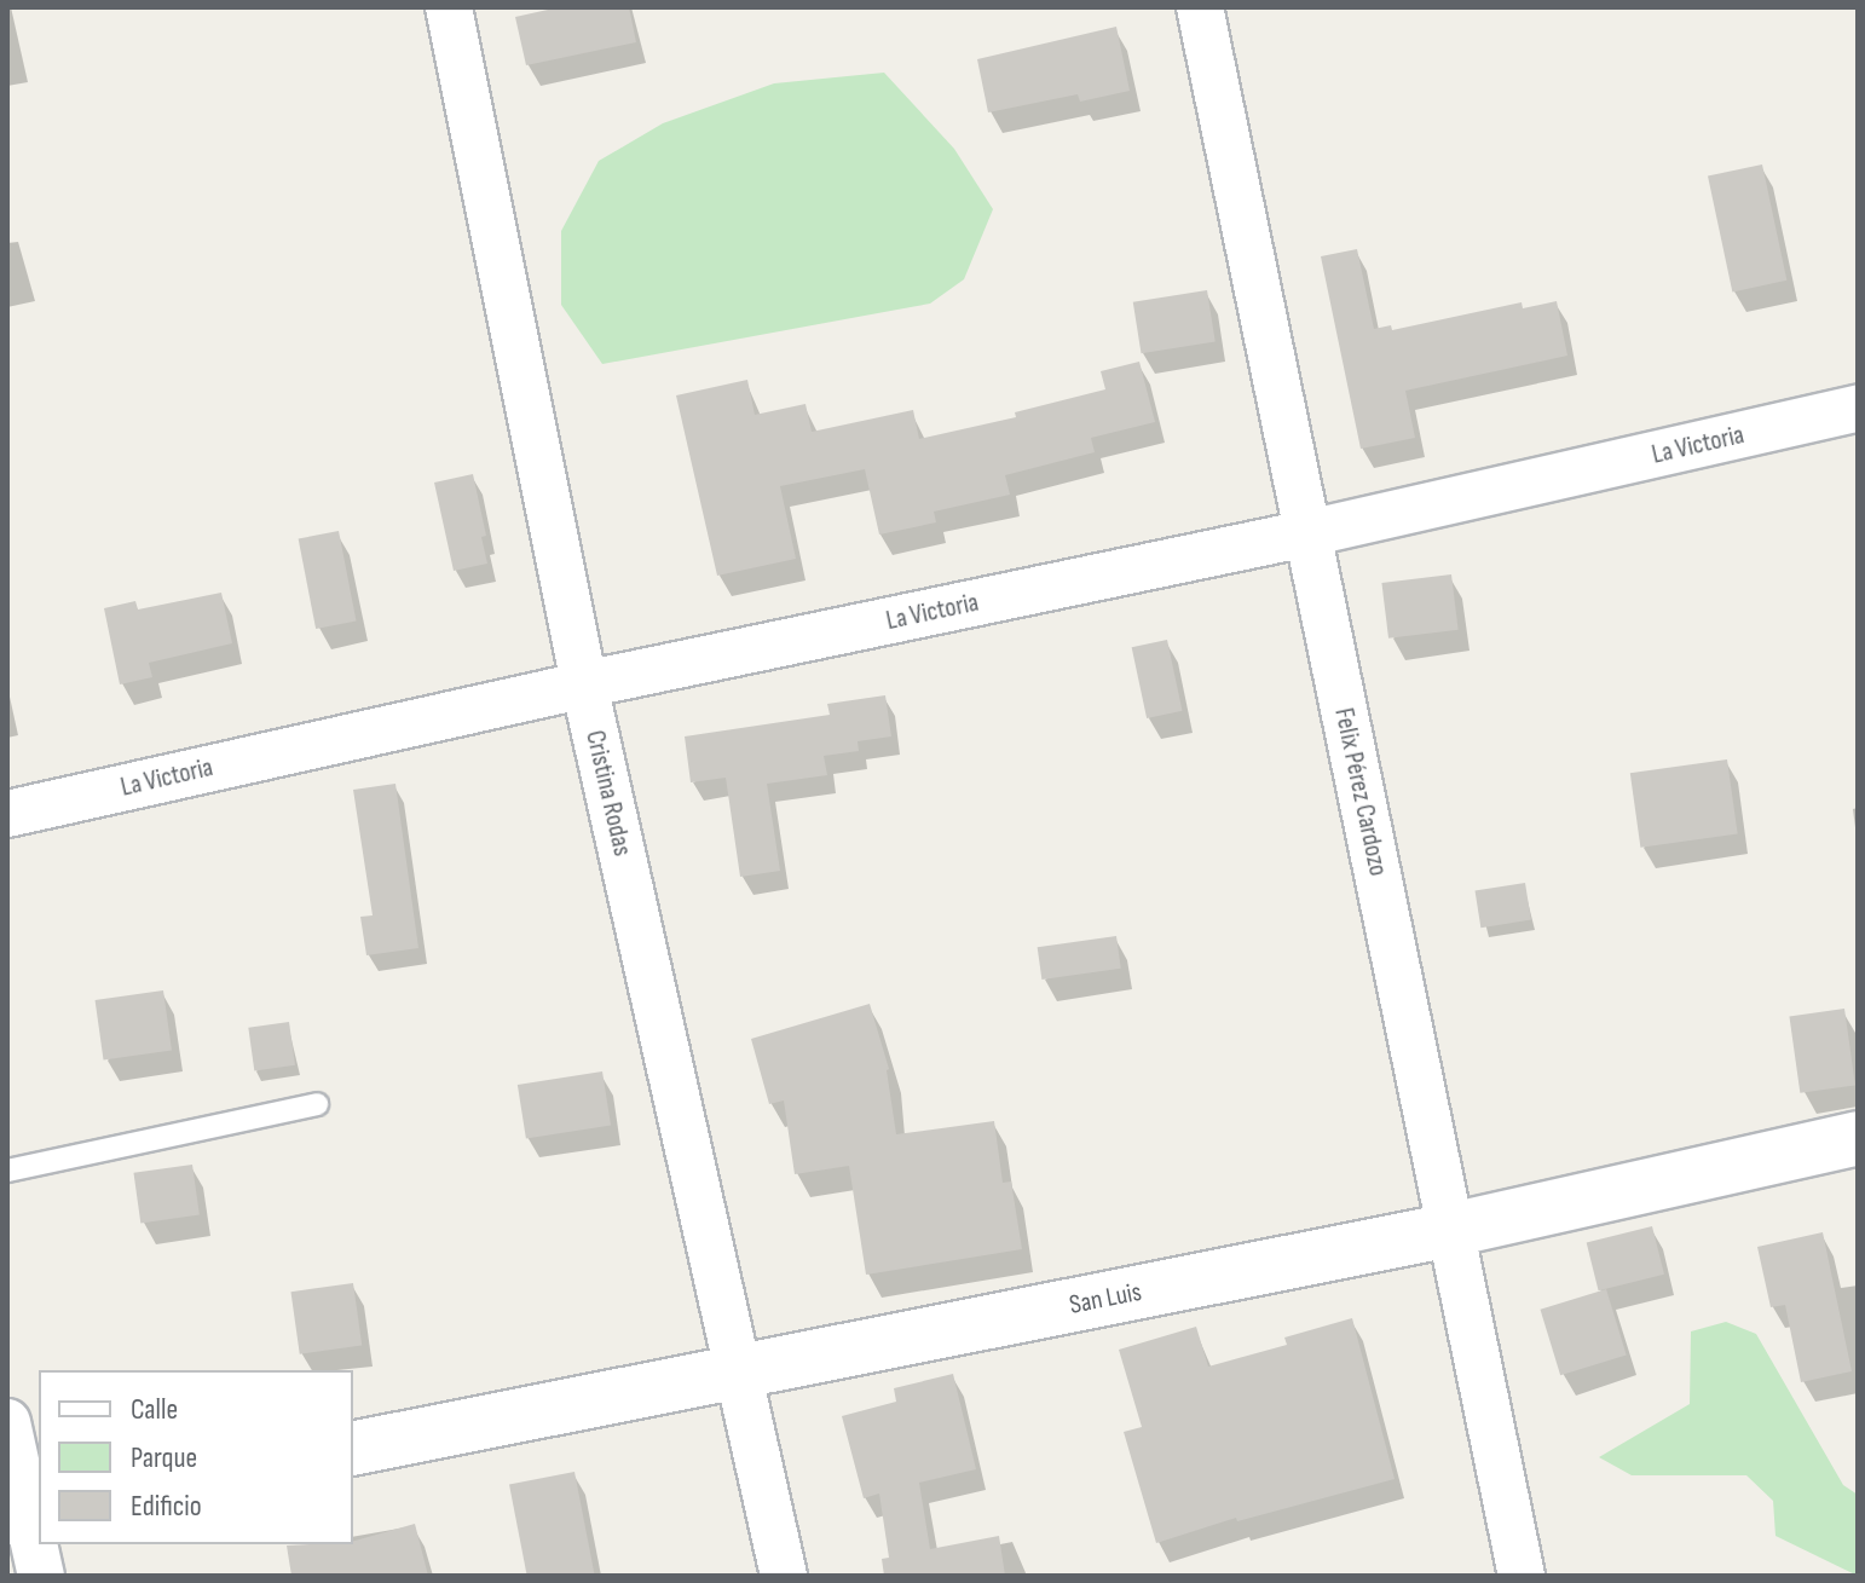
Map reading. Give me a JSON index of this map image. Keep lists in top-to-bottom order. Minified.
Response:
{"streets":{"street":["La Victoria","Felix Pérez Cardozo","Cristina Rodas","San Luis"]},"crossings":[["La Victoria","Felix Pérez Cardozo"],["La Victoria","Cristina Rodas"],["Felix Pérez Cardozo","San Luis"],["Cristina Rodas","San Luis"]],"legend":["Calle","Parque","Edificio"]}
